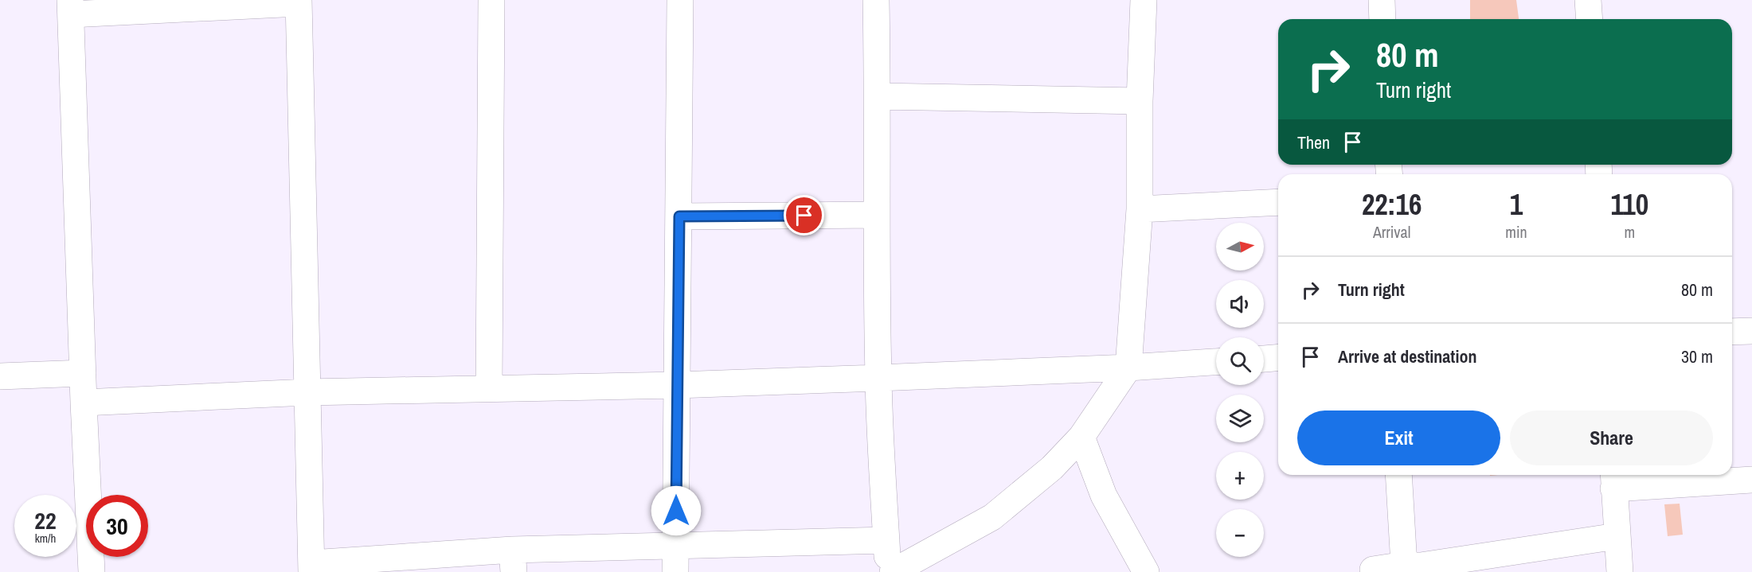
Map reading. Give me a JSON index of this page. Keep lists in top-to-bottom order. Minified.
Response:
{"north":"right","page":{"turn":["80 m","Turn right"],"then":"Then","eta":["22:16","Arrival","1","min","110","m"],"map_buttons":["+","−"],"list":[{"name":"Turn right","value":"80 m"},{"name":"Arrive at destination","value":"30 m"}],"buttons":["Exit","Share"],"speed":"22 km/h","limit":"30"}}
